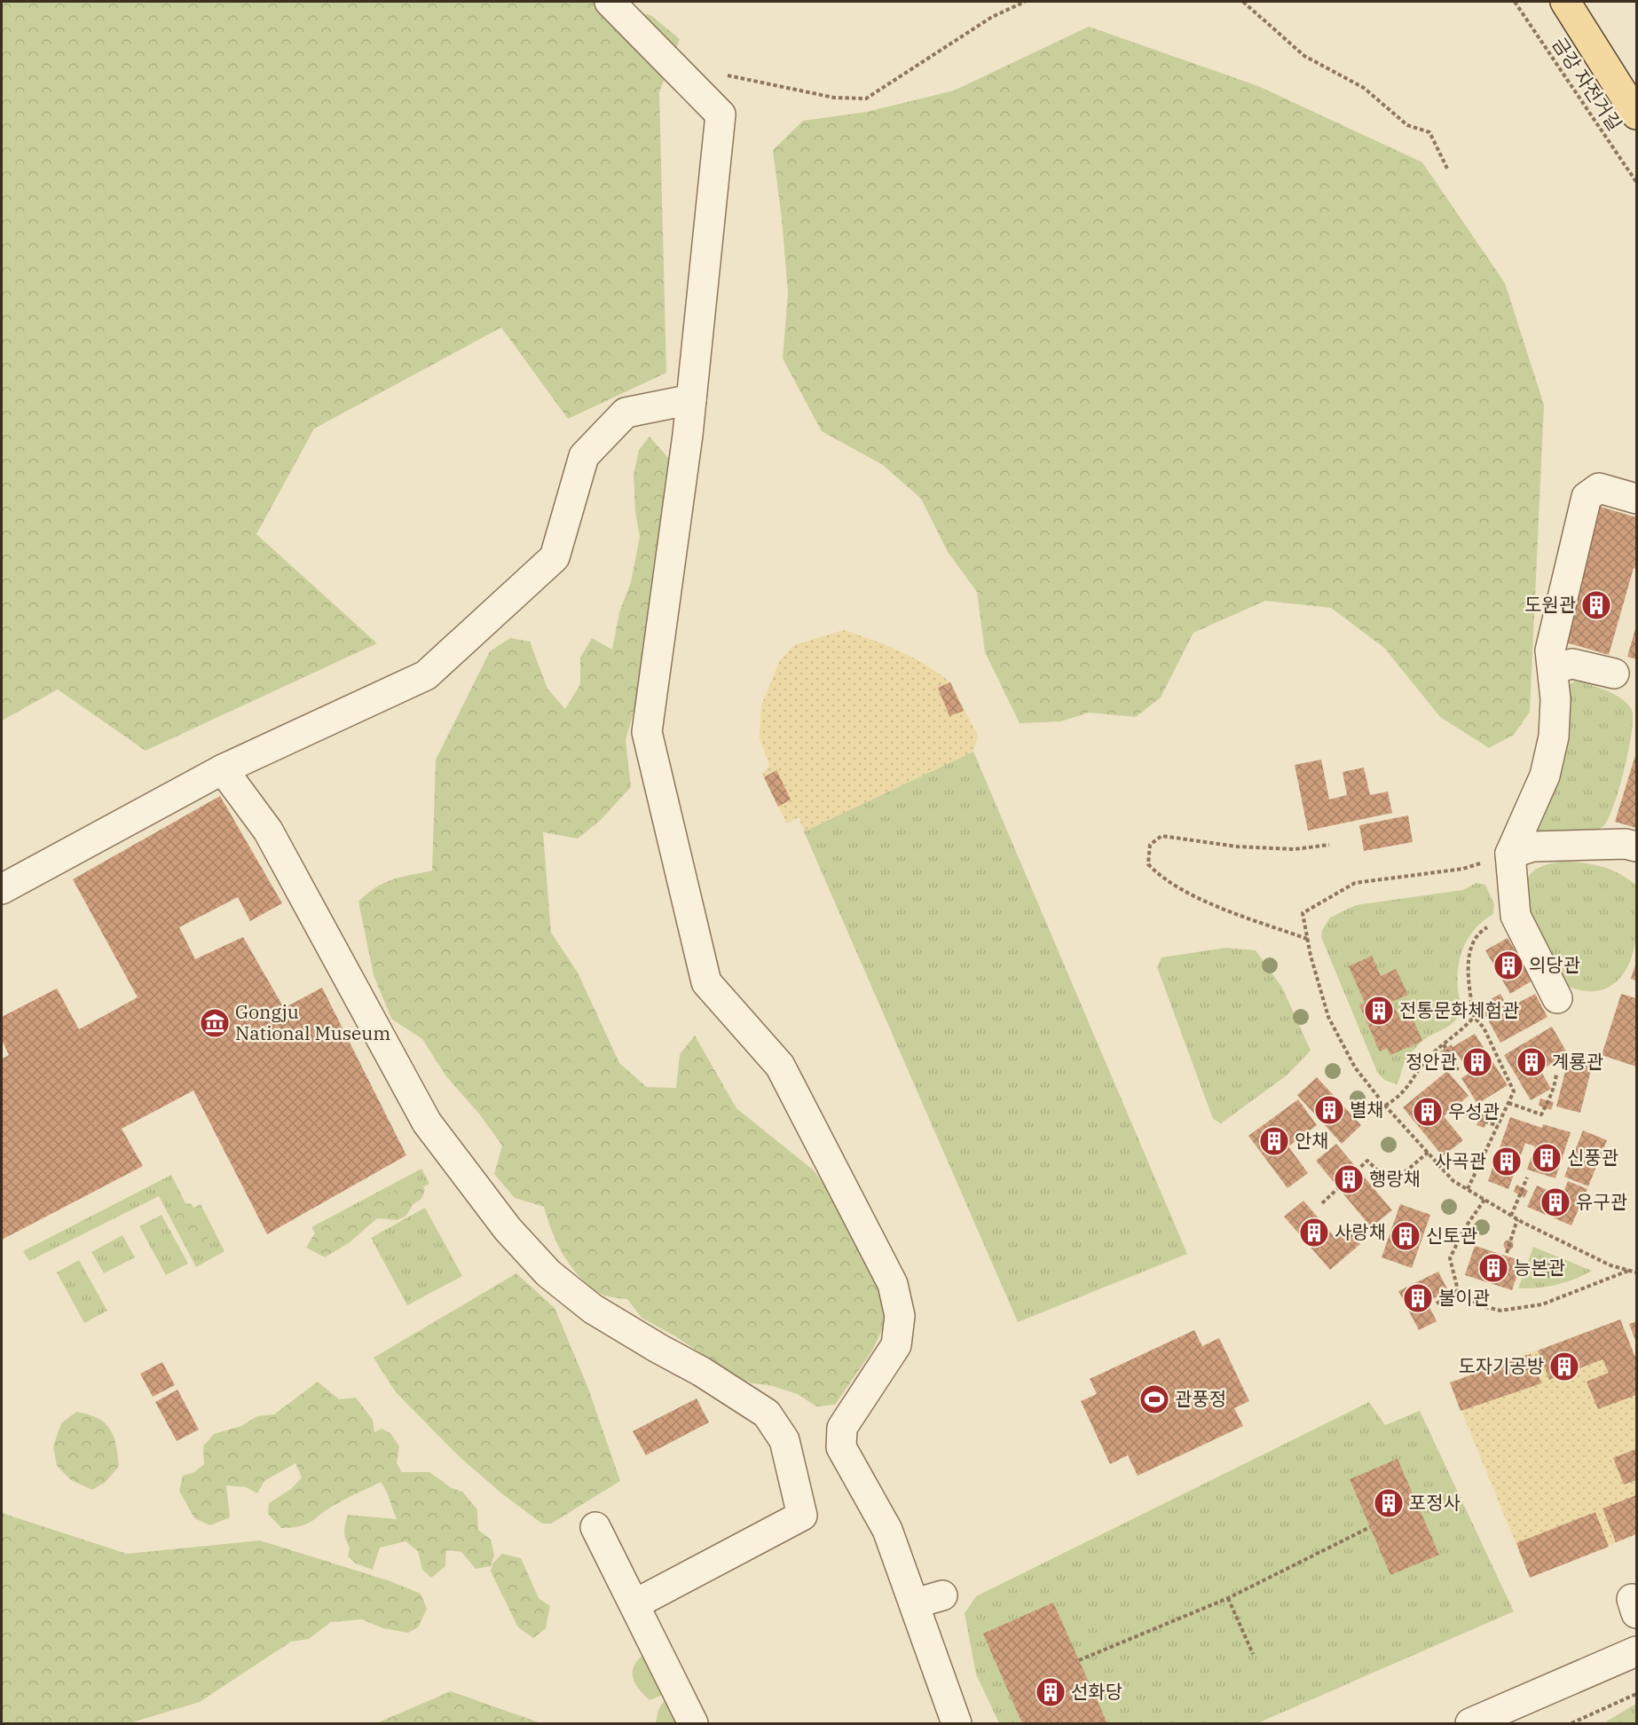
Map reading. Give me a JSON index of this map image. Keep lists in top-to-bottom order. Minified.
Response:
{"streets":{"path":["금강 자전거길"]},"places":{"building":["도원관","의당관","전통문화체험관","정안관","계룡관","별채","우성관","안채","신풍관","사곡관","행랑채","유구관","사랑채","신토관","능본관","불이관","도자기공방","포정사","선화당"],"museum":["Gongju National Museum"],"sports":["관풍정"]}}
